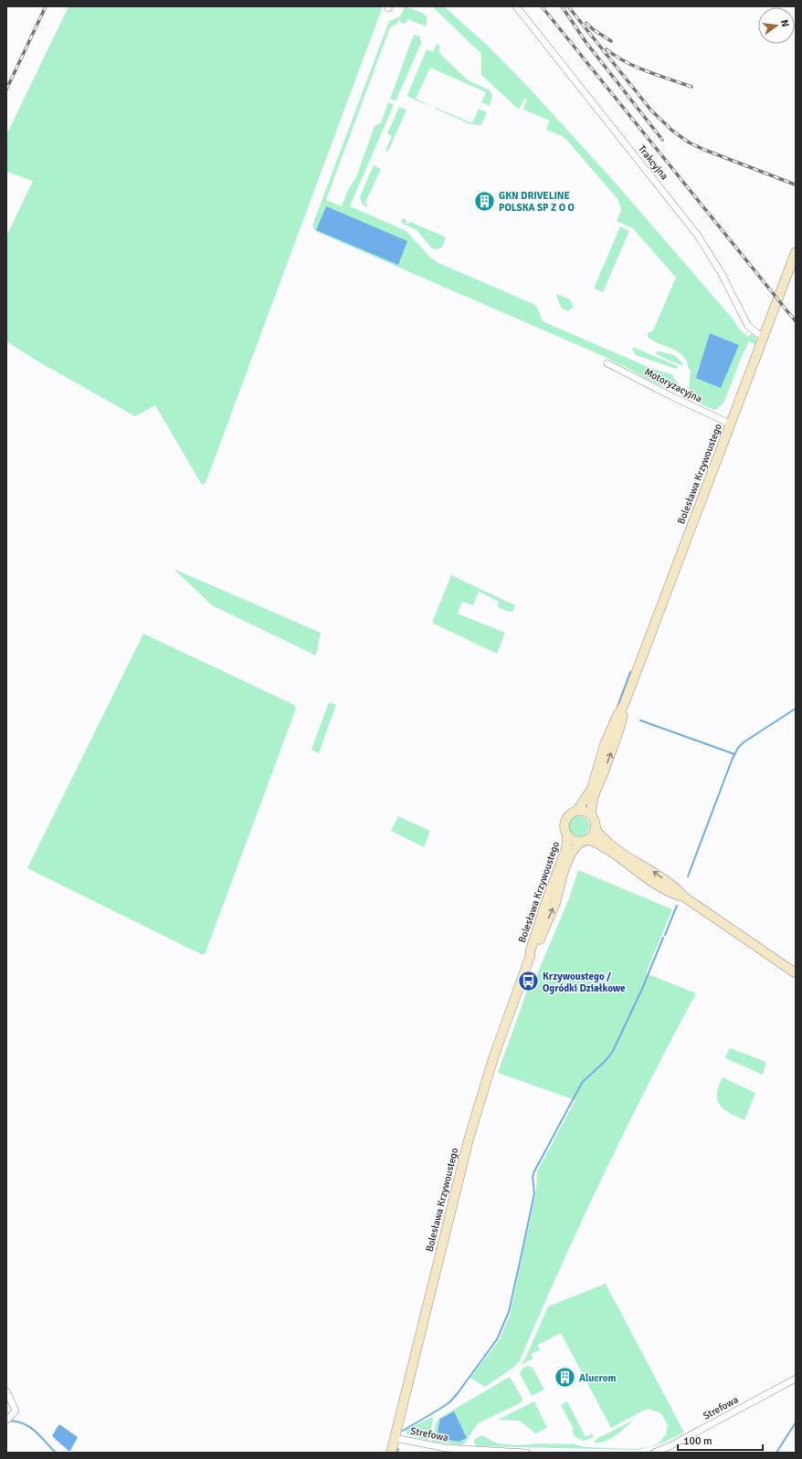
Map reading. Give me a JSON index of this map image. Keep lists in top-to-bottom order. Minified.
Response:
{"streets":{"main road":["Bolesława Krzywoustego"],"street":["Trakcyjna","Motoryzacyjna","Strefowa"]},"crossings":[["Trakcyjna","Bolesława Krzywoustego"],["Motoryzacyjna","Bolesława Krzywoustego"],["Bolesława Krzywoustego","Strefowa"]],"places":{"building":["GKN DRIVELINE POLSKA SP Z O O","Alucrom"],"bus stop":["Krzywoustego / Ogródki Działkowe"]},"scale_bar":"100 m","north":"right"}
